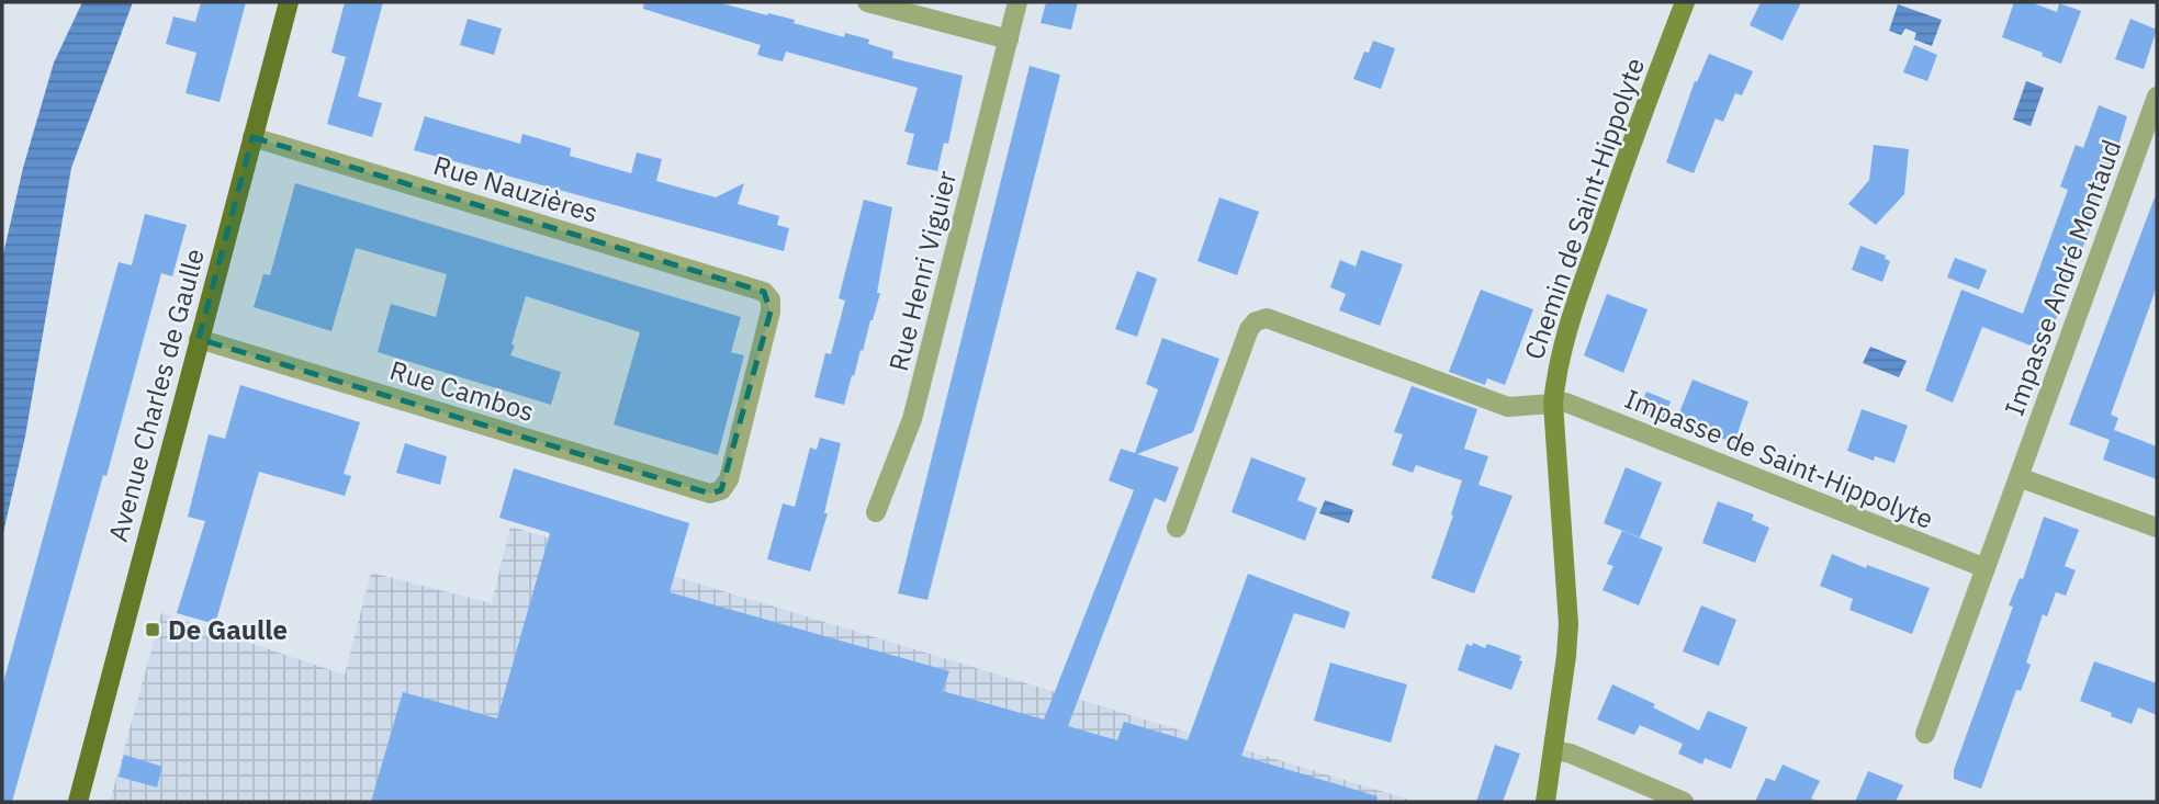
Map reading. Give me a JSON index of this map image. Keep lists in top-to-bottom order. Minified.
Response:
{"streets":{"main road":["Avenue Charles de Gaulle"],"street":["Rue Nauzières","Chemin de Saint-Hippolyte","Rue Henri Viguier","Impasse André Montaud","Rue Cambos","Impasse de Saint-Hippolyte"]},"crossings":[["Rue Nauzières","Rue Cambos"],["Rue Nauzières","Avenue Charles de Gaulle"],["Chemin de Saint-Hippolyte","Impasse de Saint-Hippolyte"],["Impasse André Montaud","Impasse de Saint-Hippolyte"],["Rue Cambos","Avenue Charles de Gaulle"]],"places":{"transit":["De Gaulle"]}}
